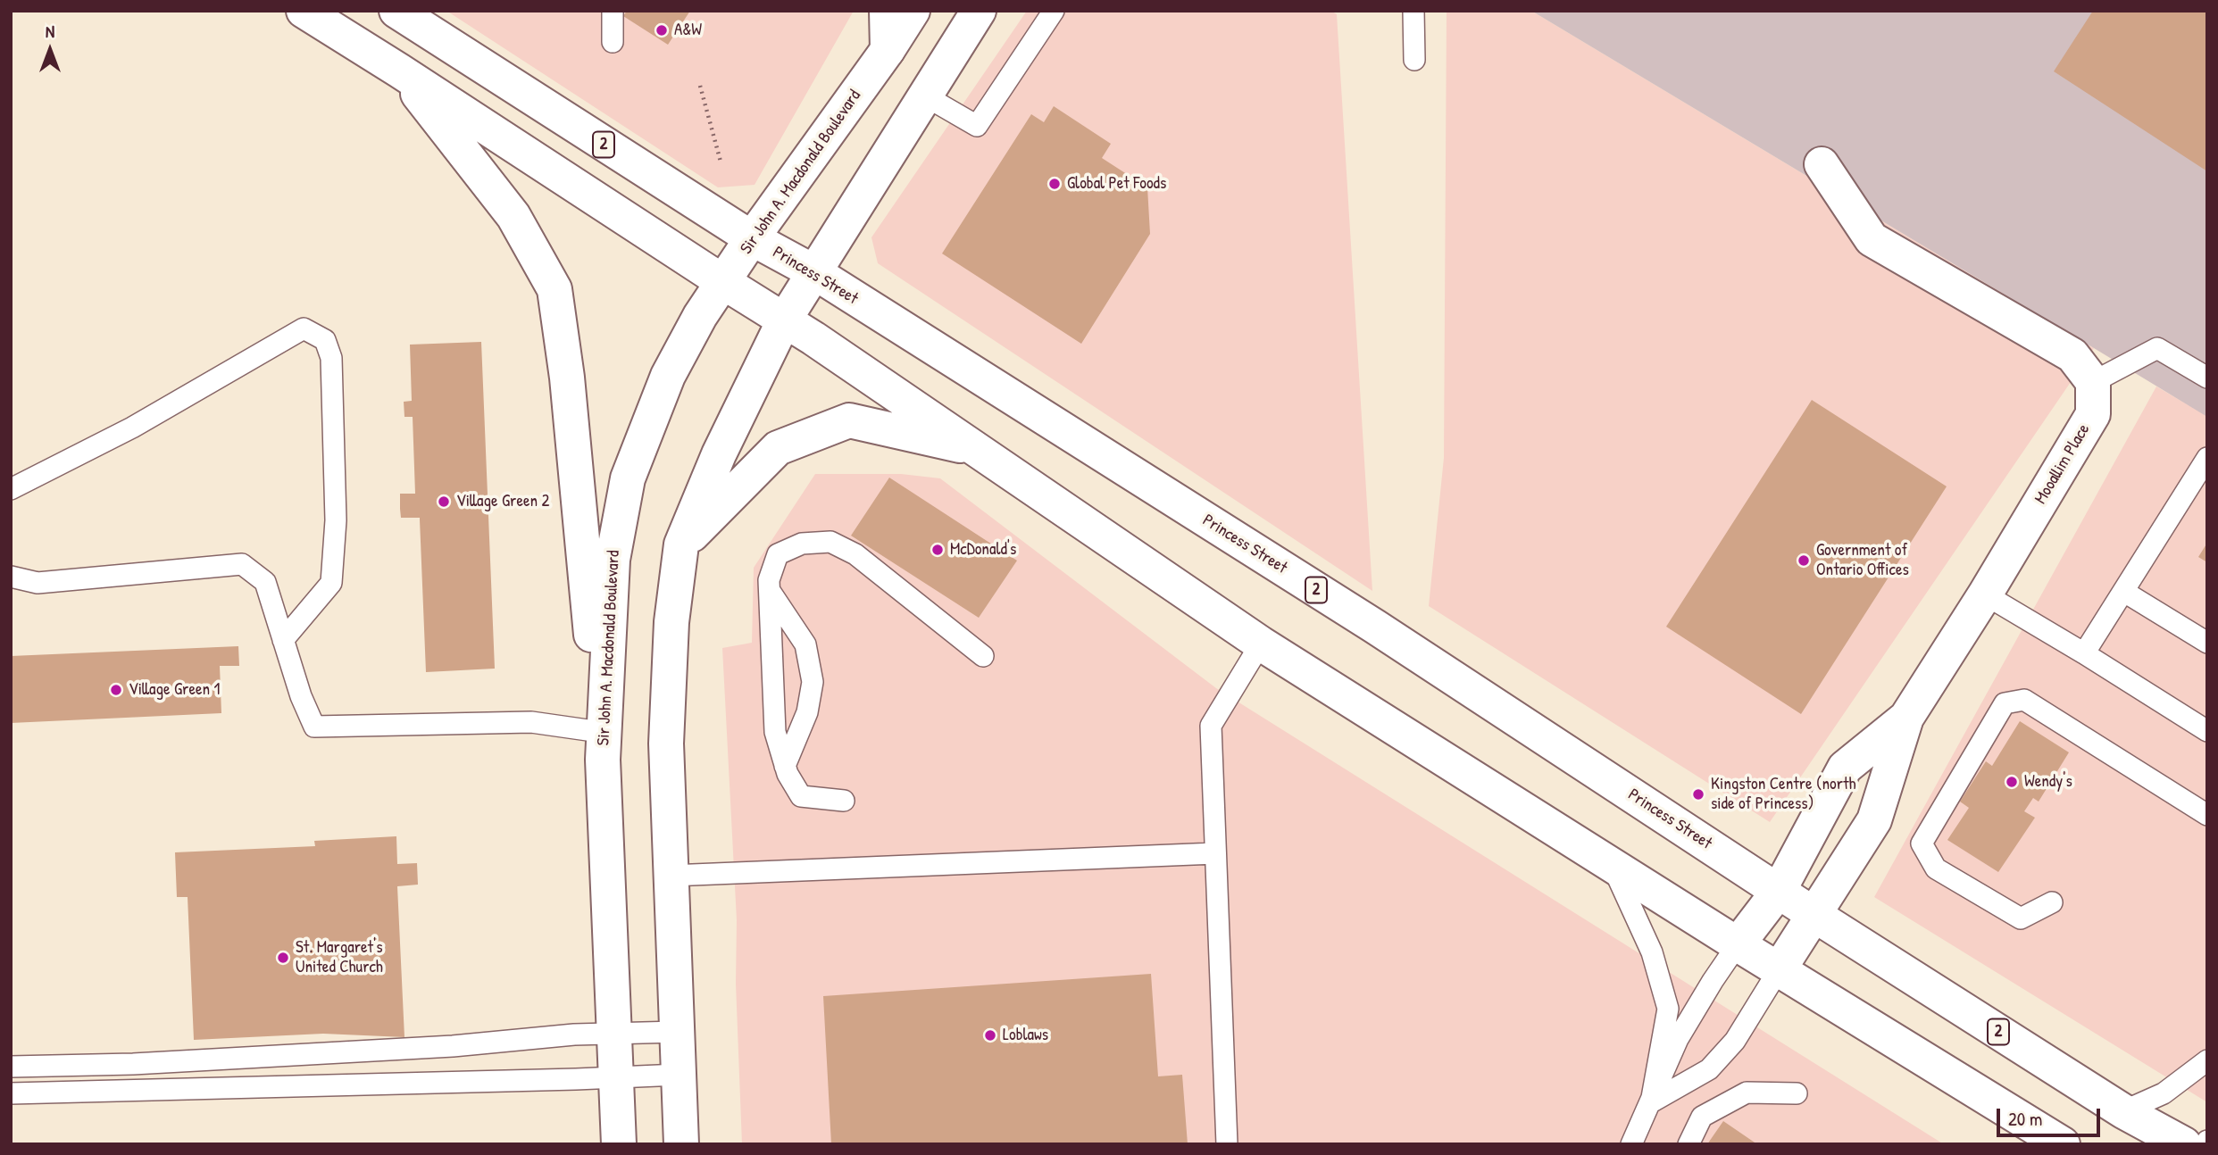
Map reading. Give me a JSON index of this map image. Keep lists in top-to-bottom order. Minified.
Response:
{"streets":{"main road":["2","Sir John A. Macdonald Boulevard","Princess Street","Mooallim Place"]},"crossings":[["Sir John A. Macdonald Boulevard","Princess Street"],["Princess Street","Mooallim Place"]],"places":["A&W","Global Pet Foods","Village Green 2","McDonald's","Government of Ontario Offices","Village Green 1","Wendy's","Kingston Centre (north side of Princess)","St. Margaret's United Church","Loblaws"],"scale_bar":"20 m","north":"top"}
